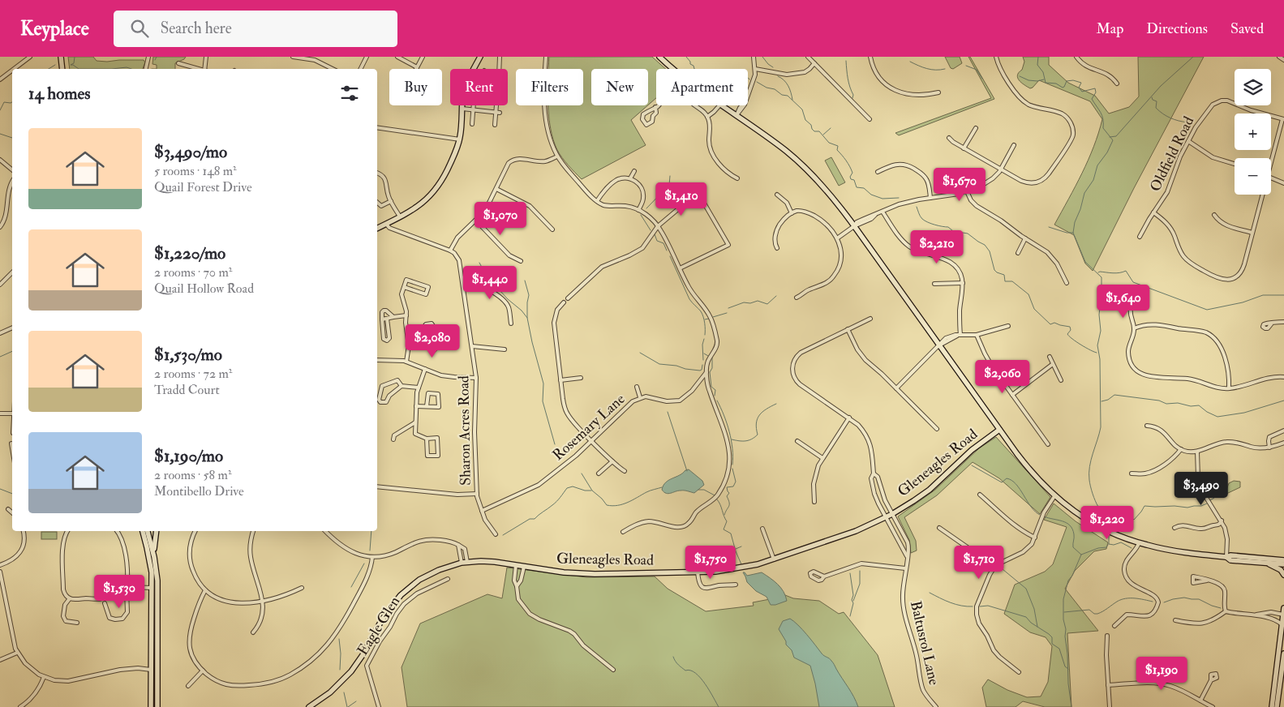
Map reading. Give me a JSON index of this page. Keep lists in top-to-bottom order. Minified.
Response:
{"streets":{"main road":["Gleneagles Road"],"street":["Oldfield Road","Rosemary Lane","Sharon Acres Road","Eagle Glen","Baltusrol Lane"]},"crossings":[["Rosemary Lane","Sharon Acres Road"],["Gleneagles Road","Baltusrol Lane"]],"page":{"header":"Keyplace","search":"Search here","nav":["Map","Directions","Saved"],"map_buttons":["+","−"],"chip":["Buy","Rent","Filters","New","Apartment"],"heading":"14 homes","list":[{"name":"$3,490/mo","note":"5 rooms · 148 m² · Quail Forest Drive"},{"name":"$1,220/mo","note":"2 rooms · 70 m² · Quail Hollow Road"},{"name":"$1,530/mo","note":"2 rooms · 72 m² · Tradd Court"},{"name":"$1,190/mo","note":"2 rooms · 58 m² · Montibello Drive"}],"price":["$1,670","$1,410","$1,070","$2,210","$1,440","$1,640","$2,080","$2,060","$3,490","$1,220","$1,750","$1,710","$1,530","$1,190"]}}
